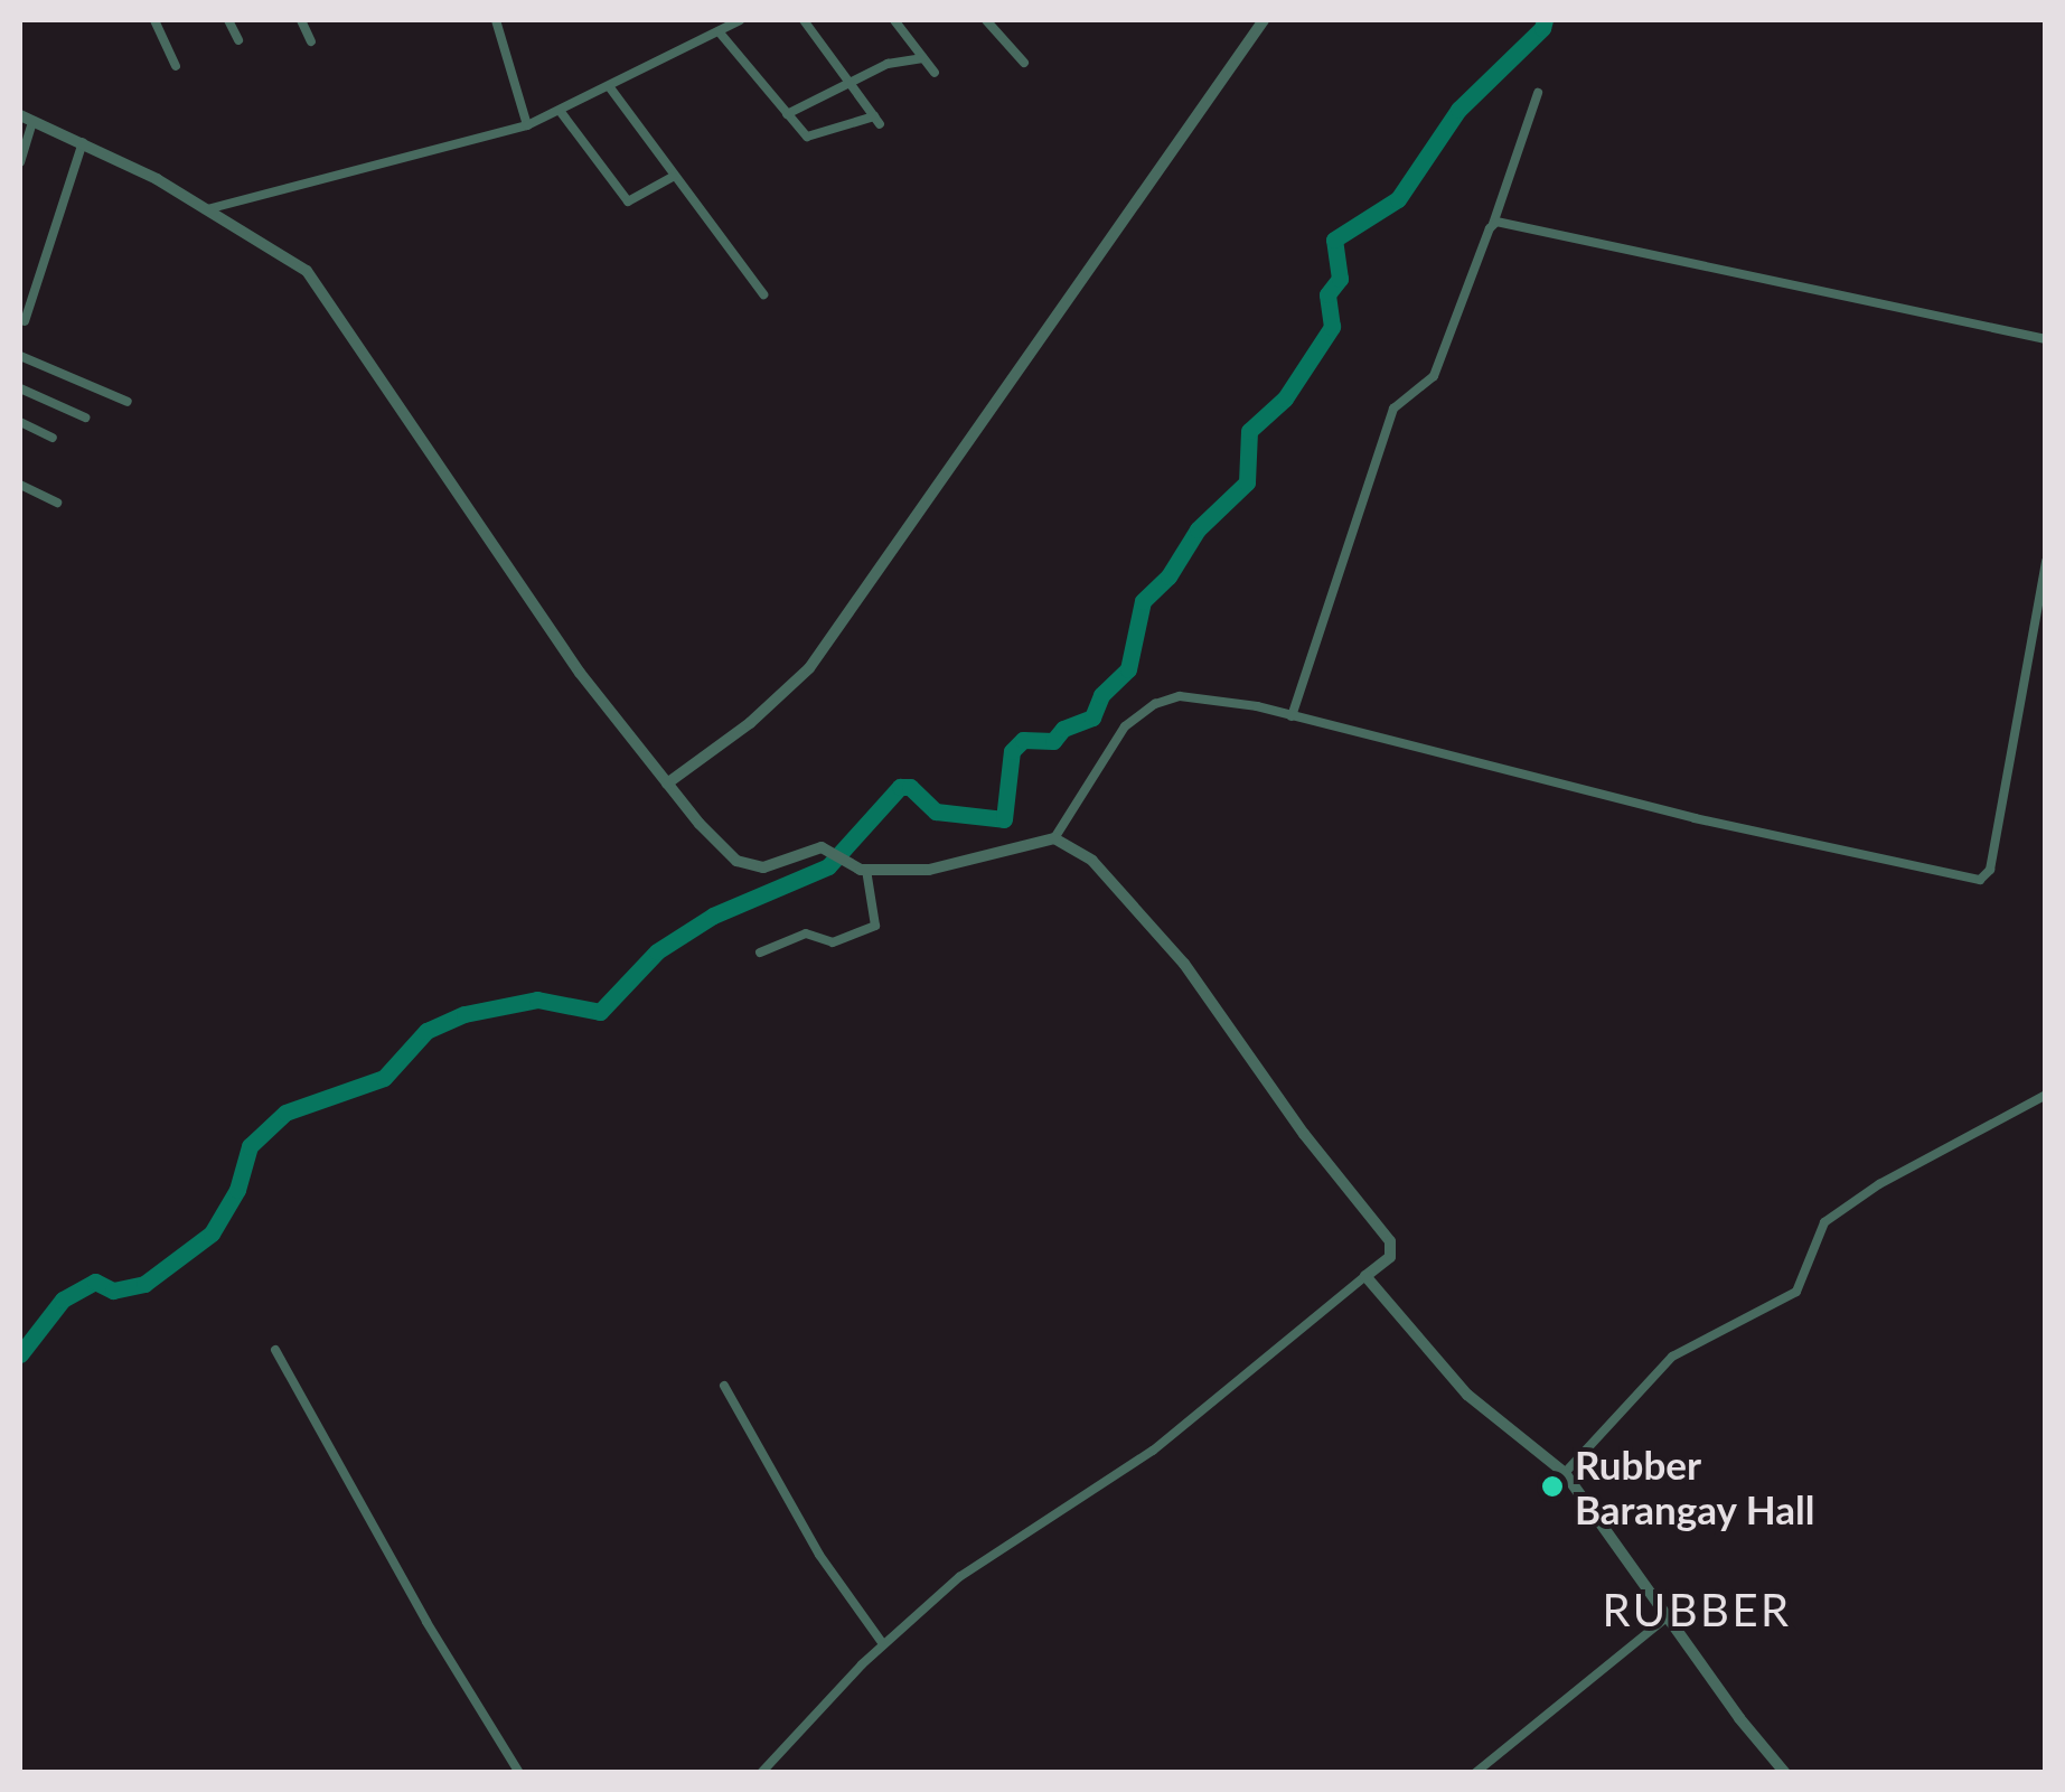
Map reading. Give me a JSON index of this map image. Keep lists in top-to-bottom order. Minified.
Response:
{"districts":["RUBBER"],"places":["Rubber Barangay Hall"]}
